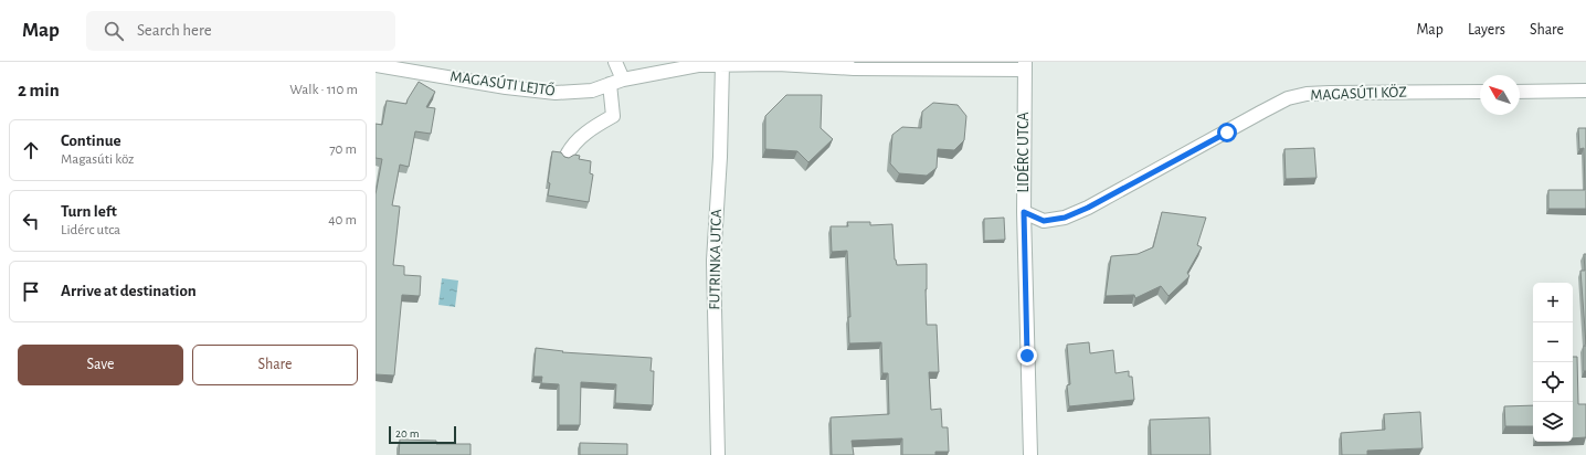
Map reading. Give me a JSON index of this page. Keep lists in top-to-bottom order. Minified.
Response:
{"streets":{"street":["MAGASÚTI LEJTŐ","MAGASÚTI KÖZ","LIDÉRC UTCA","FUTRINKA UTCA"]},"crossings":[["MAGASÚTI LEJTŐ","LIDÉRC UTCA"],["MAGASÚTI LEJTŐ","FUTRINKA UTCA"],["MAGASÚTI KÖZ","LIDÉRC UTCA"]],"scale_bar":"20 m","north":"top left","page":{"header":"Map","search":"Search here","nav":["Map","Layers","Share"],"heading":["2 min","Walk · 110 m"],"list":[["Continue","Magasúti köz","70 m"],["Turn left","Lidérc utca","40 m"],"Arrive at destination"],"map_buttons":["+","−"],"buttons":["Save","Share"],"scale":"20 m"}}
